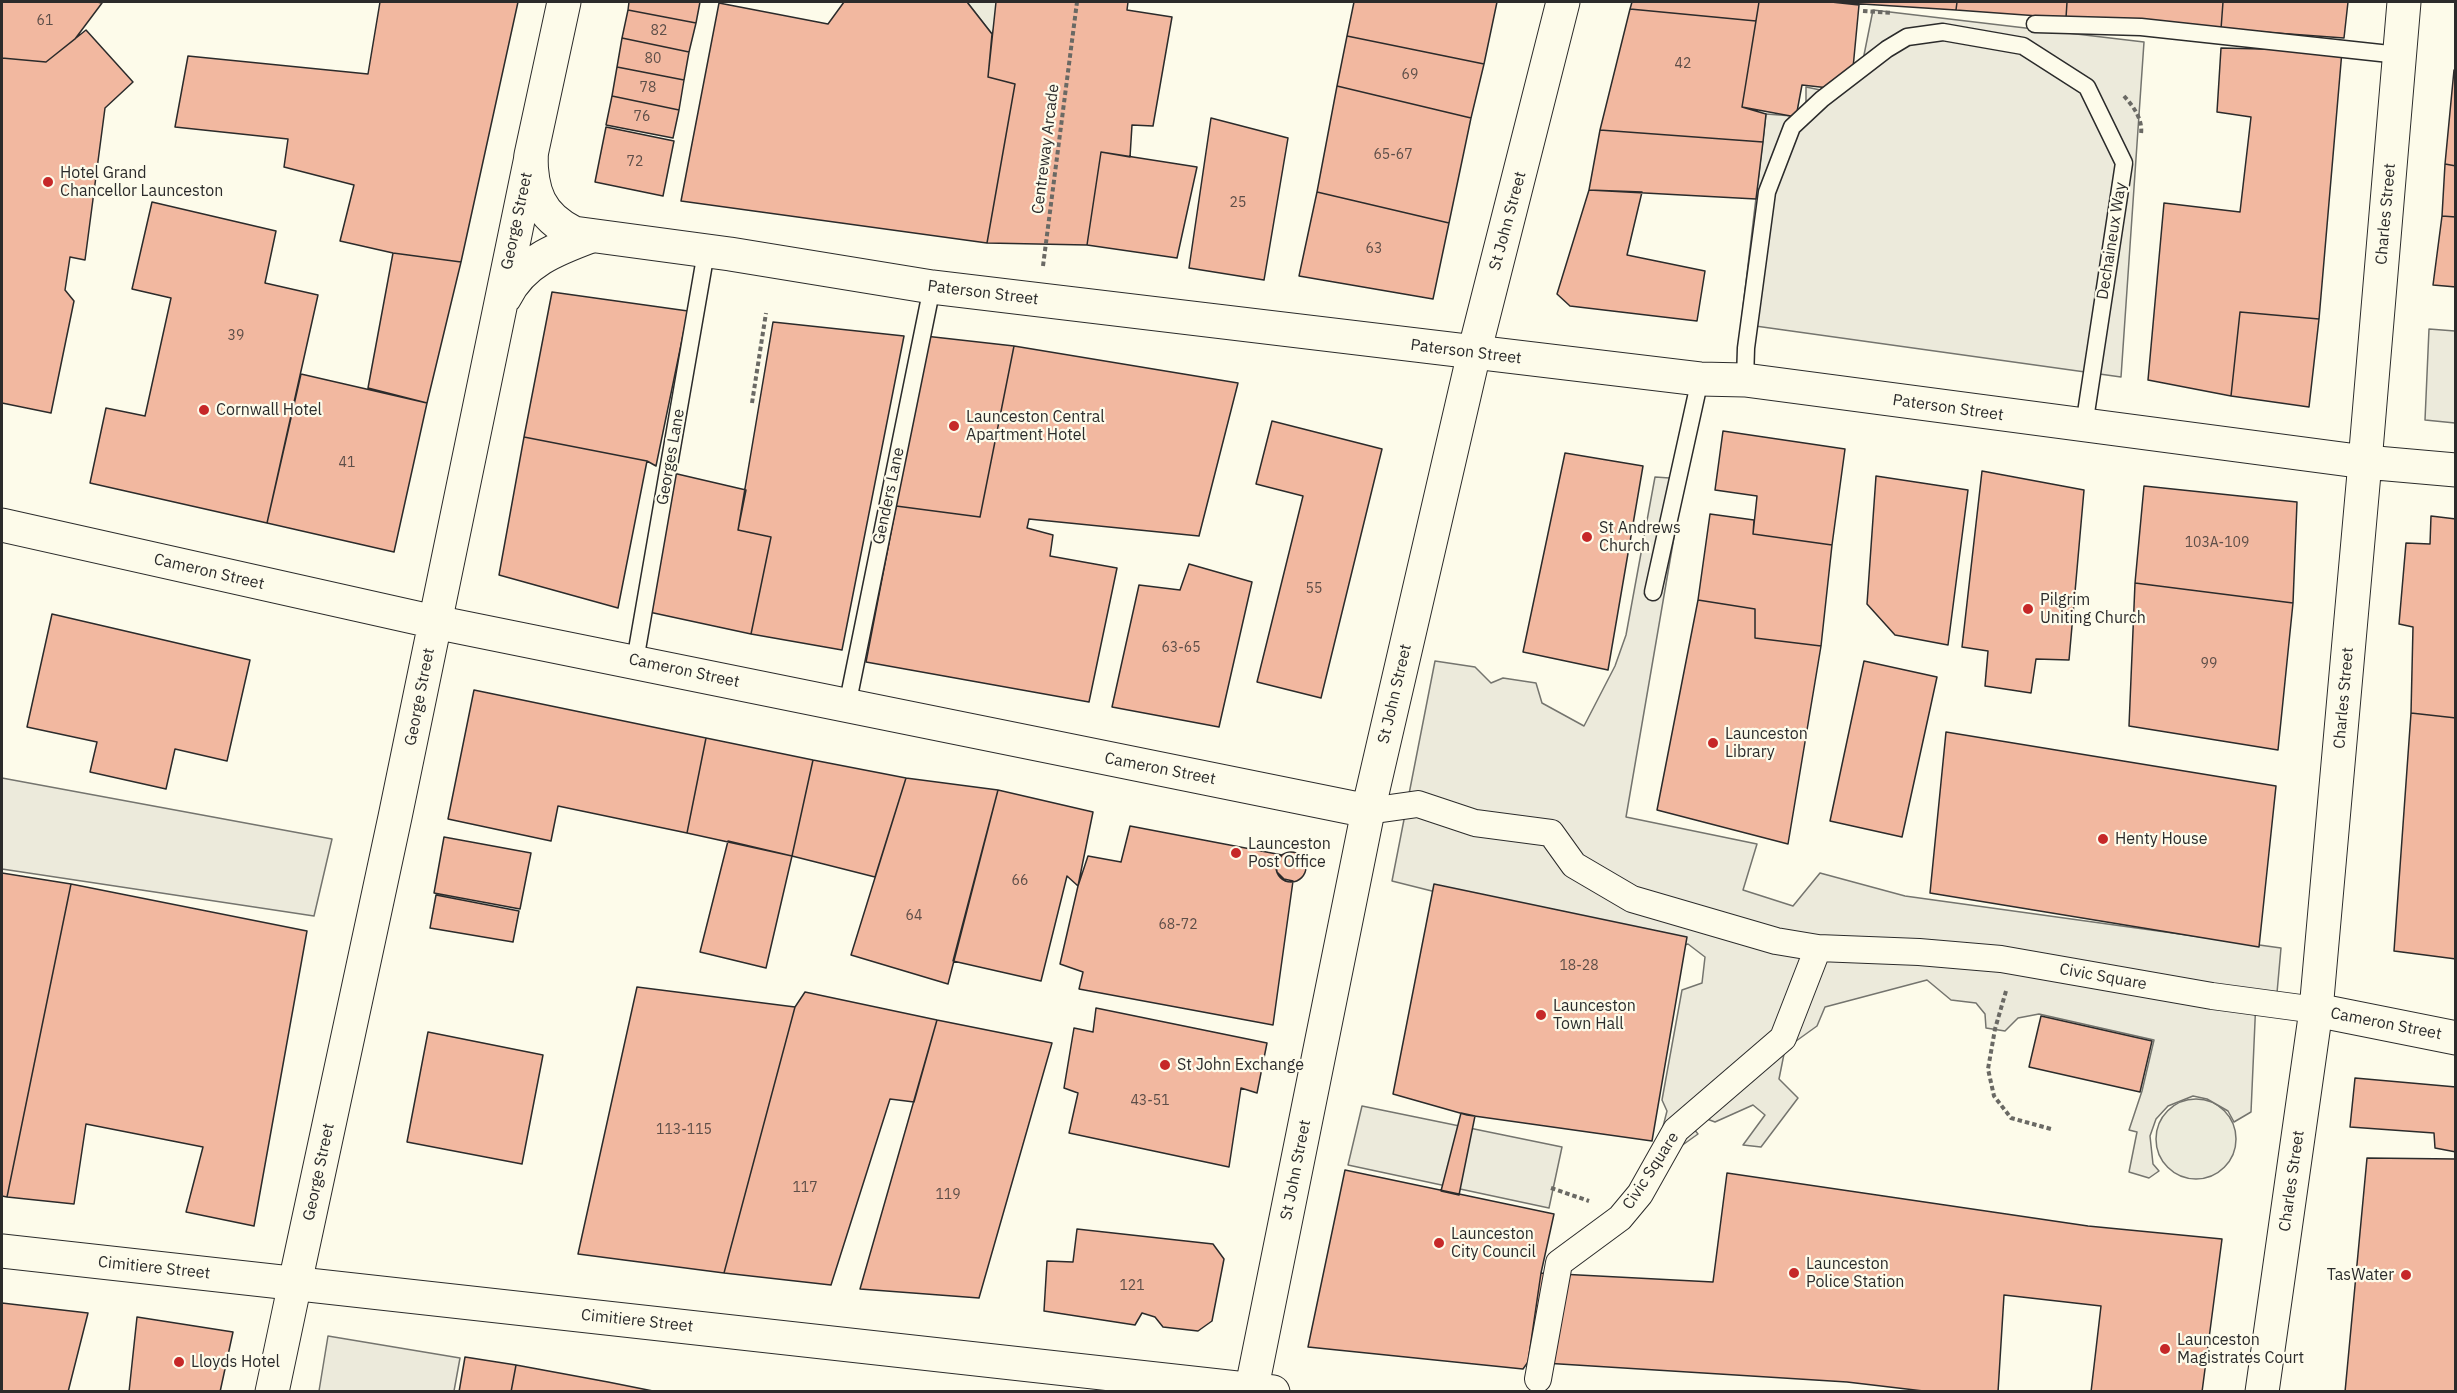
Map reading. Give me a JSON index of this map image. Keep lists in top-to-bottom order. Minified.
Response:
{"streets":{"main road":["Charles Street","George Street","St John Street","Paterson Street","Cameron Street","Cimitiere Street"],"street":["Civic Square"],"lane":["Dechaineux Way","Georges Lane","Genders Lane"],"path":["Centreway Arcade"]},"crossings":[["Centreway Arcade","Paterson Street"],["Charles Street","Paterson Street"],["Charles Street","Cameron Street"],["Charles Street","Civic Square"],["George Street","Paterson Street"],["George Street","Cameron Street"],["George Street","Cimitiere Street"],["St John Street","Paterson Street"],["St John Street","Cameron Street"],["St John Street","Civic Square"],["St John Street","Cimitiere Street"],["Dechaineux Way","Paterson Street"],["Paterson Street","Georges Lane"],["Paterson Street","Genders Lane"],["Georges Lane","Cameron Street"],["Genders Lane","Cameron Street"],["Cameron Street","Civic Square"]],"places":["Hotel Grand Chancellor Launceston","Cornwall Hotel","Launceston Central Apartment Hotel","St Andrews Church","Pilgrim Uniting Church","Launceston Library","Henty House","Launceston Post Office","Launceston Town Hall","St John Exchange","Launceston City Council","Launceston Police Station","TasWater","Launceston Magistrates Court","Lloyds Hotel"],"house_numbers":["61","82","80","42","69","78","76","65-67","72","25","63","39","41","103A-109","55","63-65","99","66","64","68-72","18-28","43-51","113-115","117","119","121"]}
